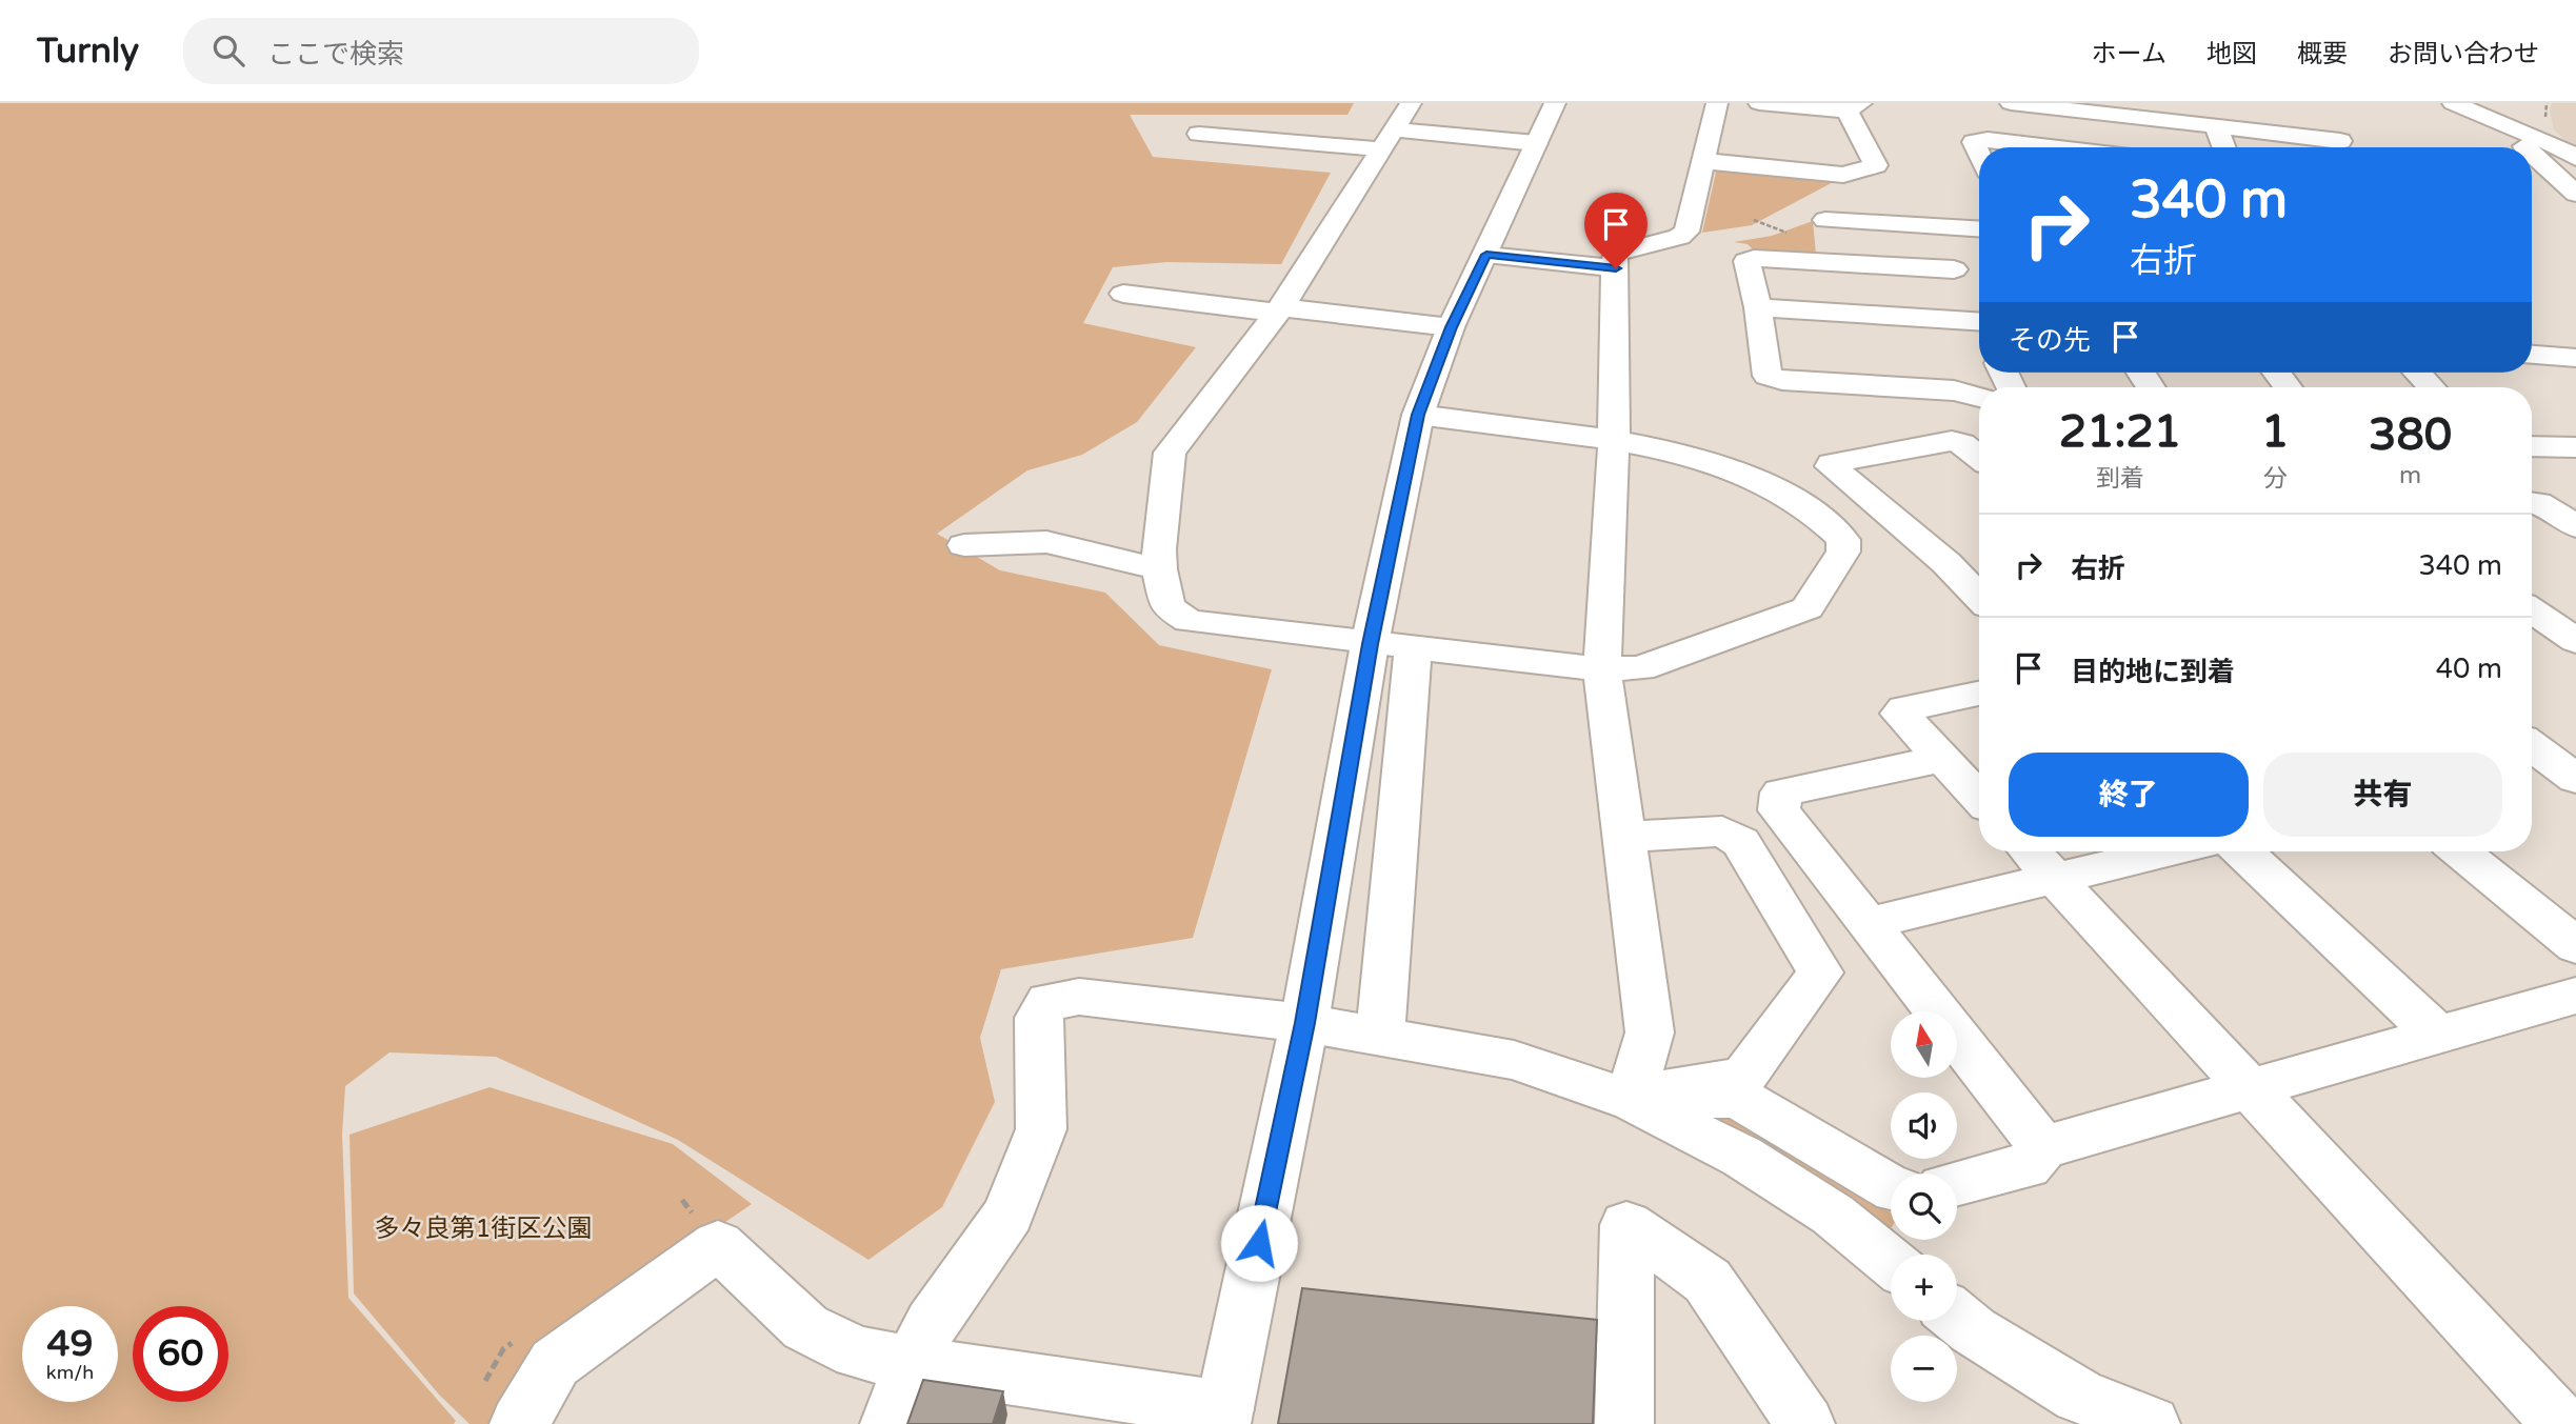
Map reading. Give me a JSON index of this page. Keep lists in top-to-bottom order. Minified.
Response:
{"parks":["多々良第1街区公園"],"north":"top","page":{"header":"Turnly","search":"ここで検索","nav":["ホーム","地図","概要","お問い合わせ"],"turn":["340 m","右折"],"then":"その先","eta":["21:21","到着","1","分","380","m"],"list":[{"name":"右折","value":"340 m"},{"name":"目的地に到着","value":"40 m"}],"buttons":["終了","共有"],"map_buttons":["+","−"],"speed":"49 km/h","limit":"60"}}
